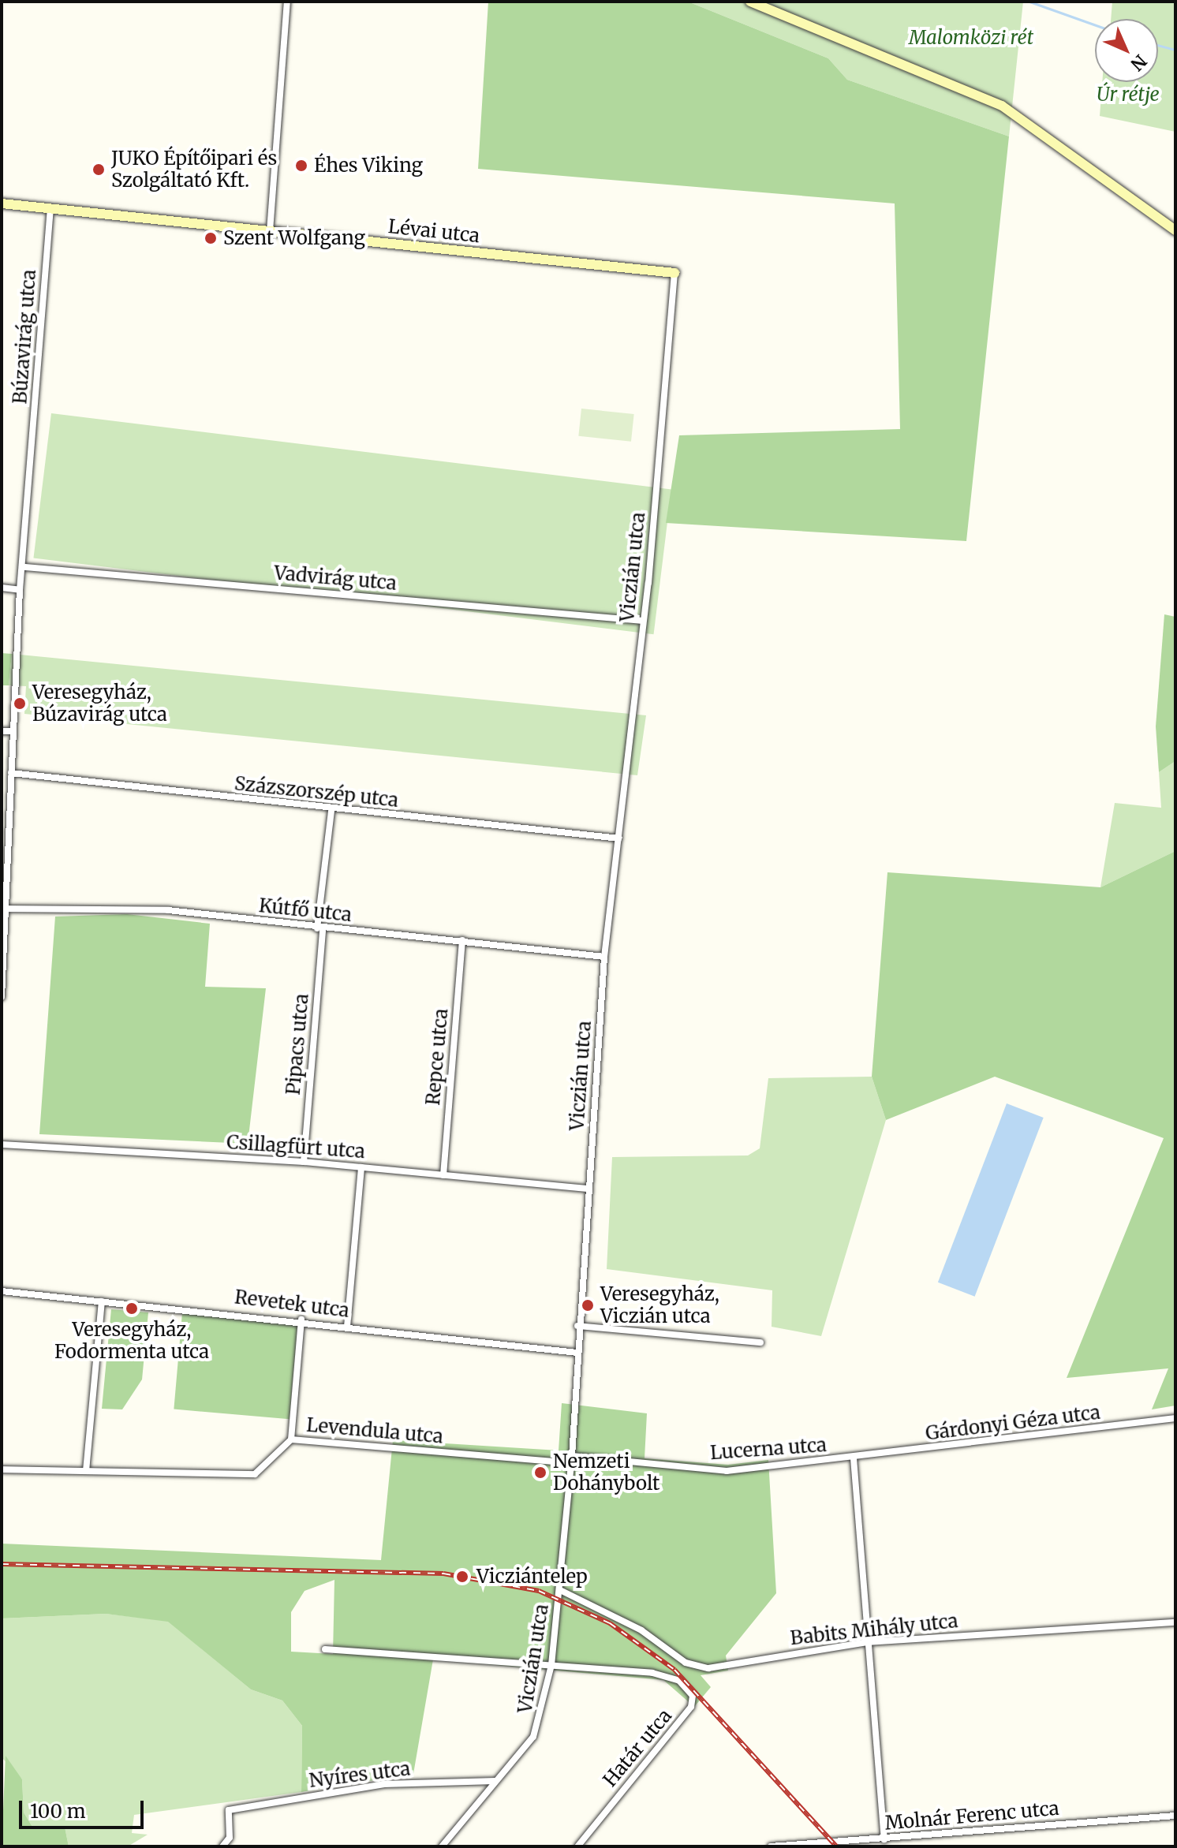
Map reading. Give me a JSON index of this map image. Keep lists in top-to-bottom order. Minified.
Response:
{"streets":{"street":["Lévai utca","Búzavirág utca","Viczián utca","Vadvirág utca","Százszorszép utca","Kútfő utca","Pipacs utca","Repce utca","Csillagfürt utca","Revetek utca","Gárdonyi Géza utca","Levendula utca","Lucerna utca","Babits Mihály utca","Határ utca","Nyíres utca","Molnár Ferenc utca"]},"crossings":[["Lévai utca","Búzavirág utca"],["Lévai utca","Viczián utca"],["Búzavirág utca","Vadvirág utca"],["Búzavirág utca","Százszorszép utca"],["Búzavirág utca","Kútfő utca"],["Viczián utca","Vadvirág utca"],["Viczián utca","Százszorszép utca"],["Viczián utca","Kútfő utca"],["Viczián utca","Csillagfürt utca"],["Viczián utca","Revetek utca"],["Viczián utca","Levendula utca"],["Viczián utca","Lucerna utca"],["Viczián utca","Babits Mihály utca"],["Viczián utca","Határ utca"],["Viczián utca","Nyíres utca"],["Százszorszép utca","Pipacs utca"],["Kútfő utca","Pipacs utca"],["Kútfő utca","Repce utca"],["Pipacs utca","Csillagfürt utca"],["Repce utca","Csillagfürt utca"],["Gárdonyi Géza utca","Lucerna utca"],["Levendula utca","Lucerna utca"]],"parks":["Malomközi rét","Úr rétje"],"places":["Éhes Viking","JUKO Építőipari és Szolgáltató Kft.","Szent Wolfgang","Veresegyház, Búzavirág utca","Veresegyház, Viczián utca","Veresegyház, Fodormenta utca","Nemzeti Dohánybolt","Vicziántelep"],"scale_bar":"100 m","north":"bottom right"}
